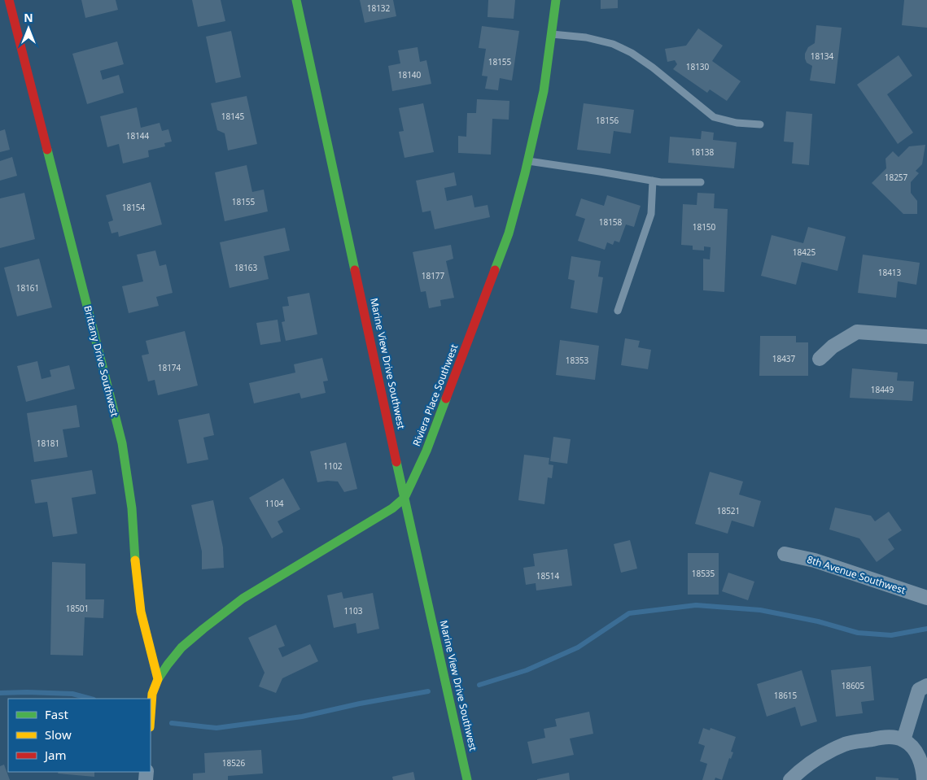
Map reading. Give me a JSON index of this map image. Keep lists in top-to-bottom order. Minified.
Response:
{"streets":{"street":["Brittany Drive Southwest","Marine View Drive Southwest","Riviera Place Southwest","8th Avenue Southwest"]},"crossings":[["Brittany Drive Southwest","Riviera Place Southwest"],["Marine View Drive Southwest","Riviera Place Southwest"]],"house_numbers":["18132","18134","18155","18130","18140","18145","18156","18144","18138","18257","18155","18154","18158","18150","18425","18163","18413","18177","18161","18437","18353","18174","18449","18181","1102","1104","18521","18535","18514","18501","1103","18605","18615","18526"],"legend":["Fast","Slow","Jam"],"north":"top"}
